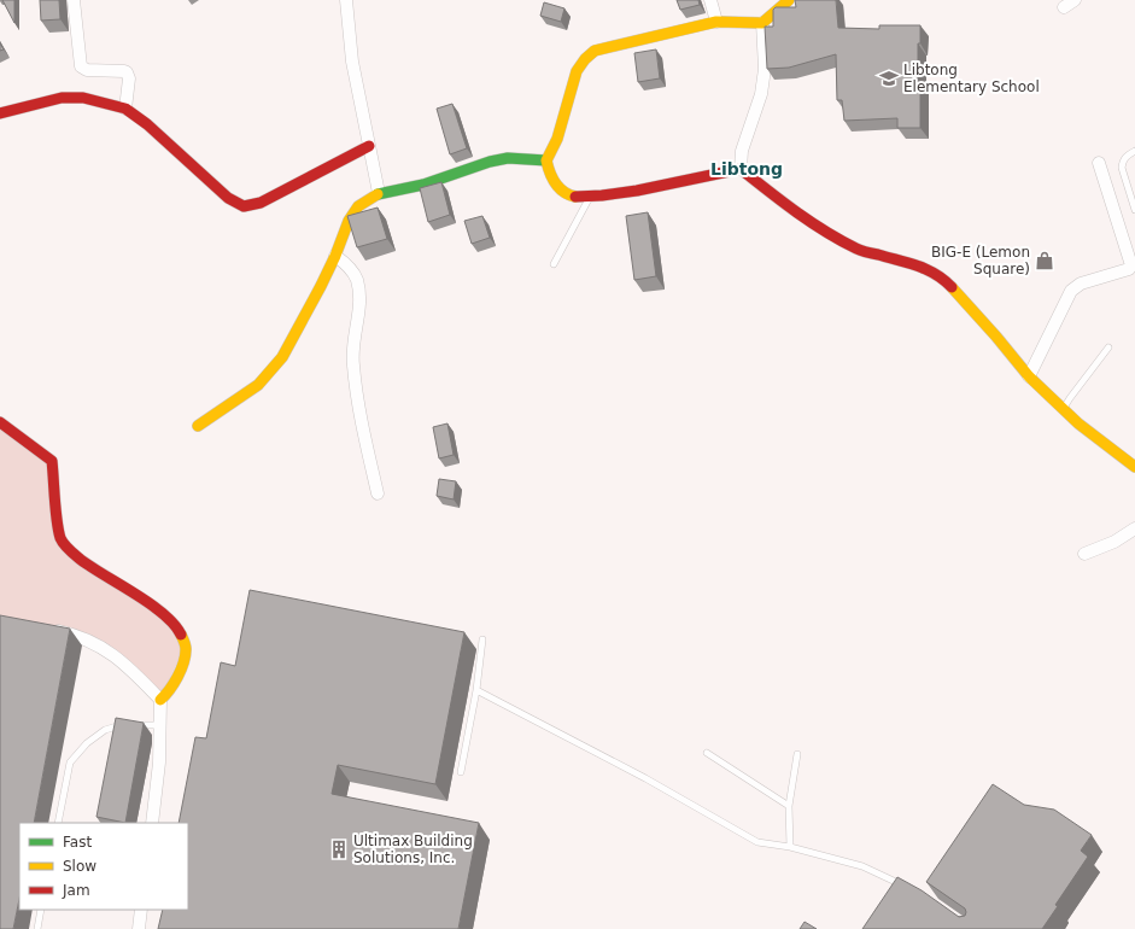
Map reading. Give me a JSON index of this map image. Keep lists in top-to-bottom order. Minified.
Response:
{"districts":["Libtong"],"places":{"school or university":["Libtong Elementary School"],"shop":["BIG-E (Lemon Square)"],"building":["Ultimax Building Solutions, Inc."]},"legend":["Fast","Slow","Jam"]}
